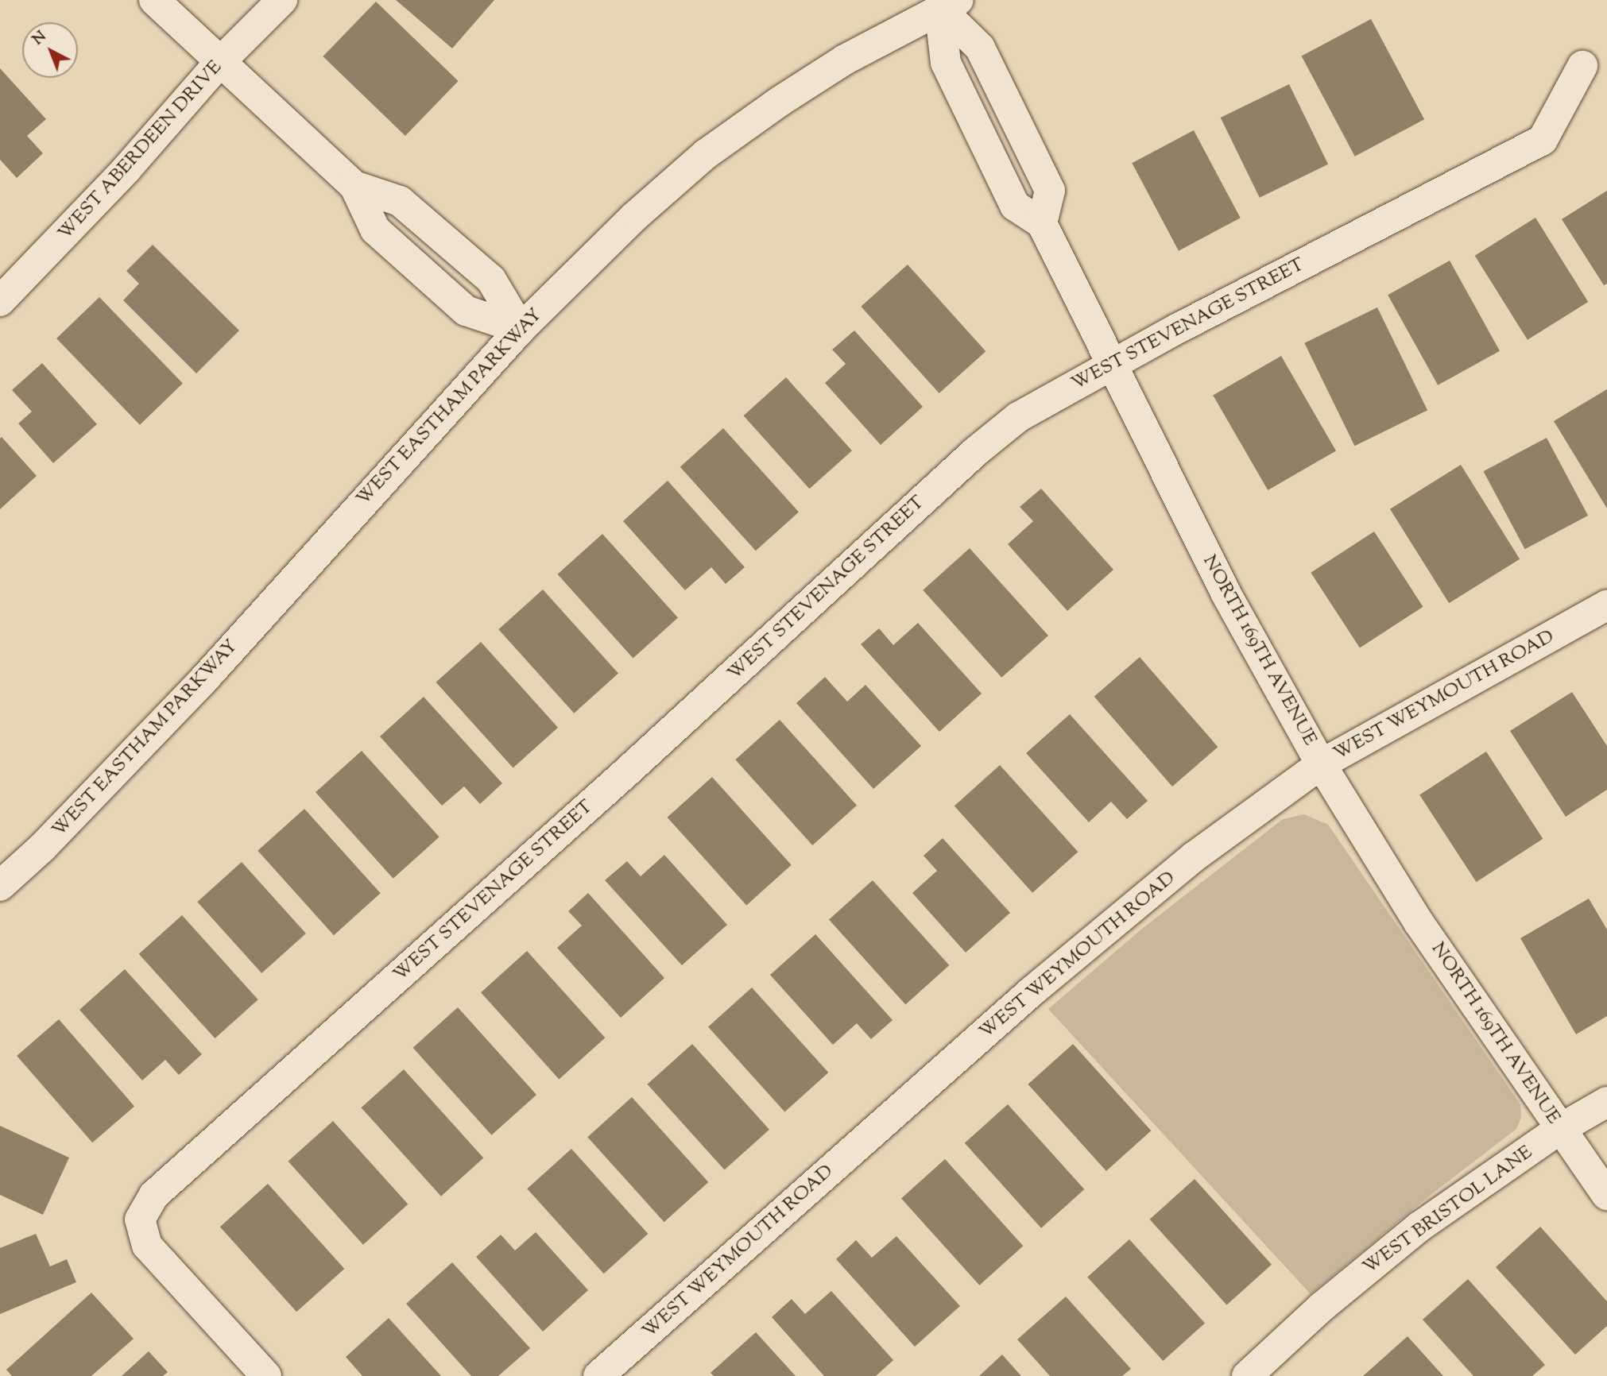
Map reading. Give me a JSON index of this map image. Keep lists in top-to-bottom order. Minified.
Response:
{"streets":{"street":["WEST ABERDEEN DRIVE","WEST STEVENAGE STREET","WEST EASTHAM PARKWAY","NORTH 169TH AVENUE","WEST WEYMOUTH ROAD","WEST BRISTOL LANE"]},"crossings":[["WEST STEVENAGE STREET","NORTH 169TH AVENUE"],["WEST EASTHAM PARKWAY","NORTH 169TH AVENUE"],["NORTH 169TH AVENUE","WEST WEYMOUTH ROAD"],["NORTH 169TH AVENUE","WEST BRISTOL LANE"]],"north":"top left"}
